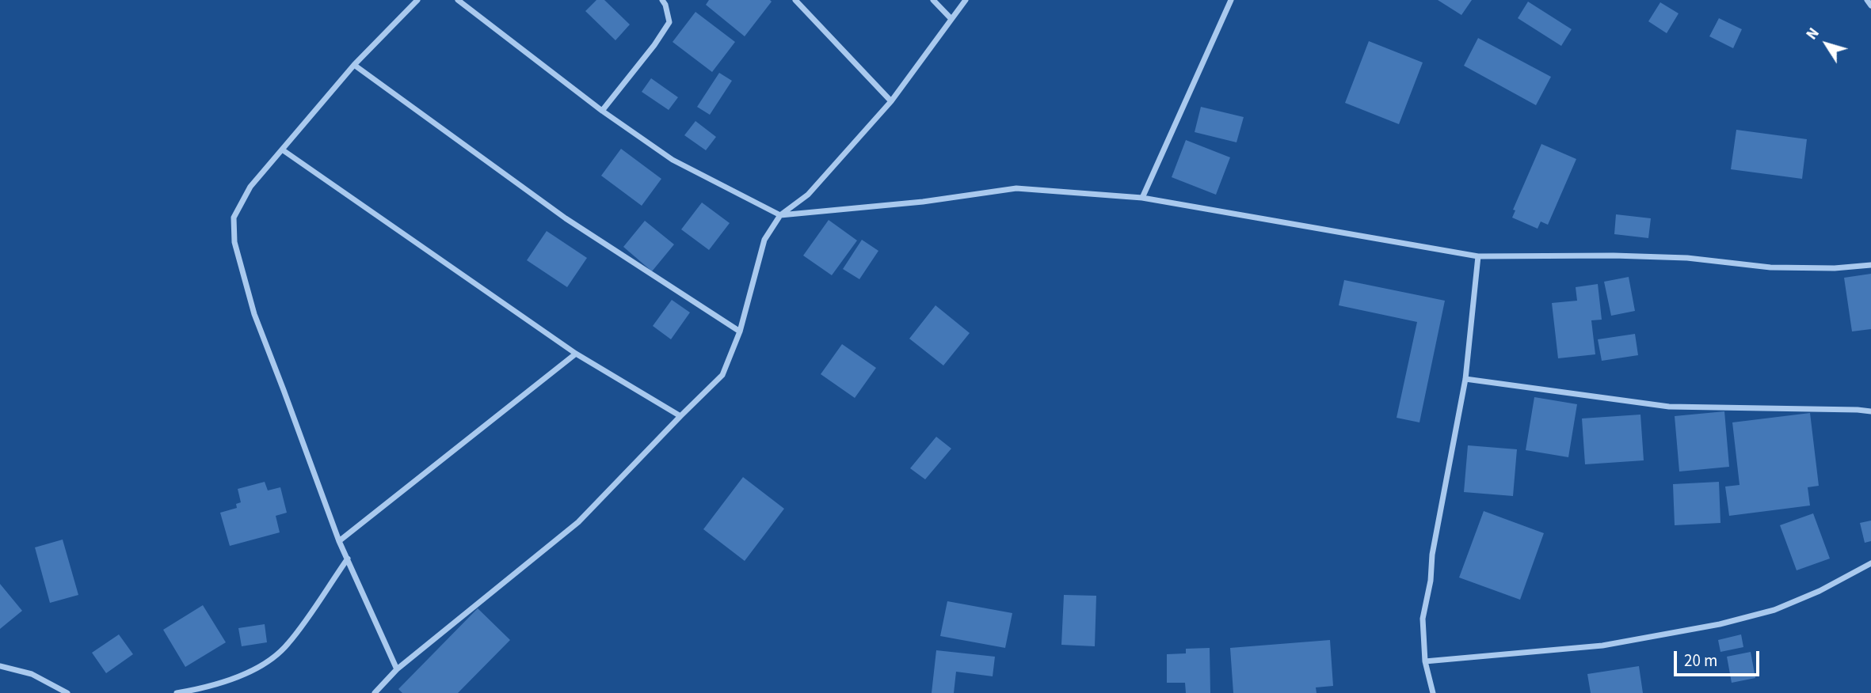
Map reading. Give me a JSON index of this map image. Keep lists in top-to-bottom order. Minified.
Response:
{"scale_bar":"20 m","north":"top left"}
